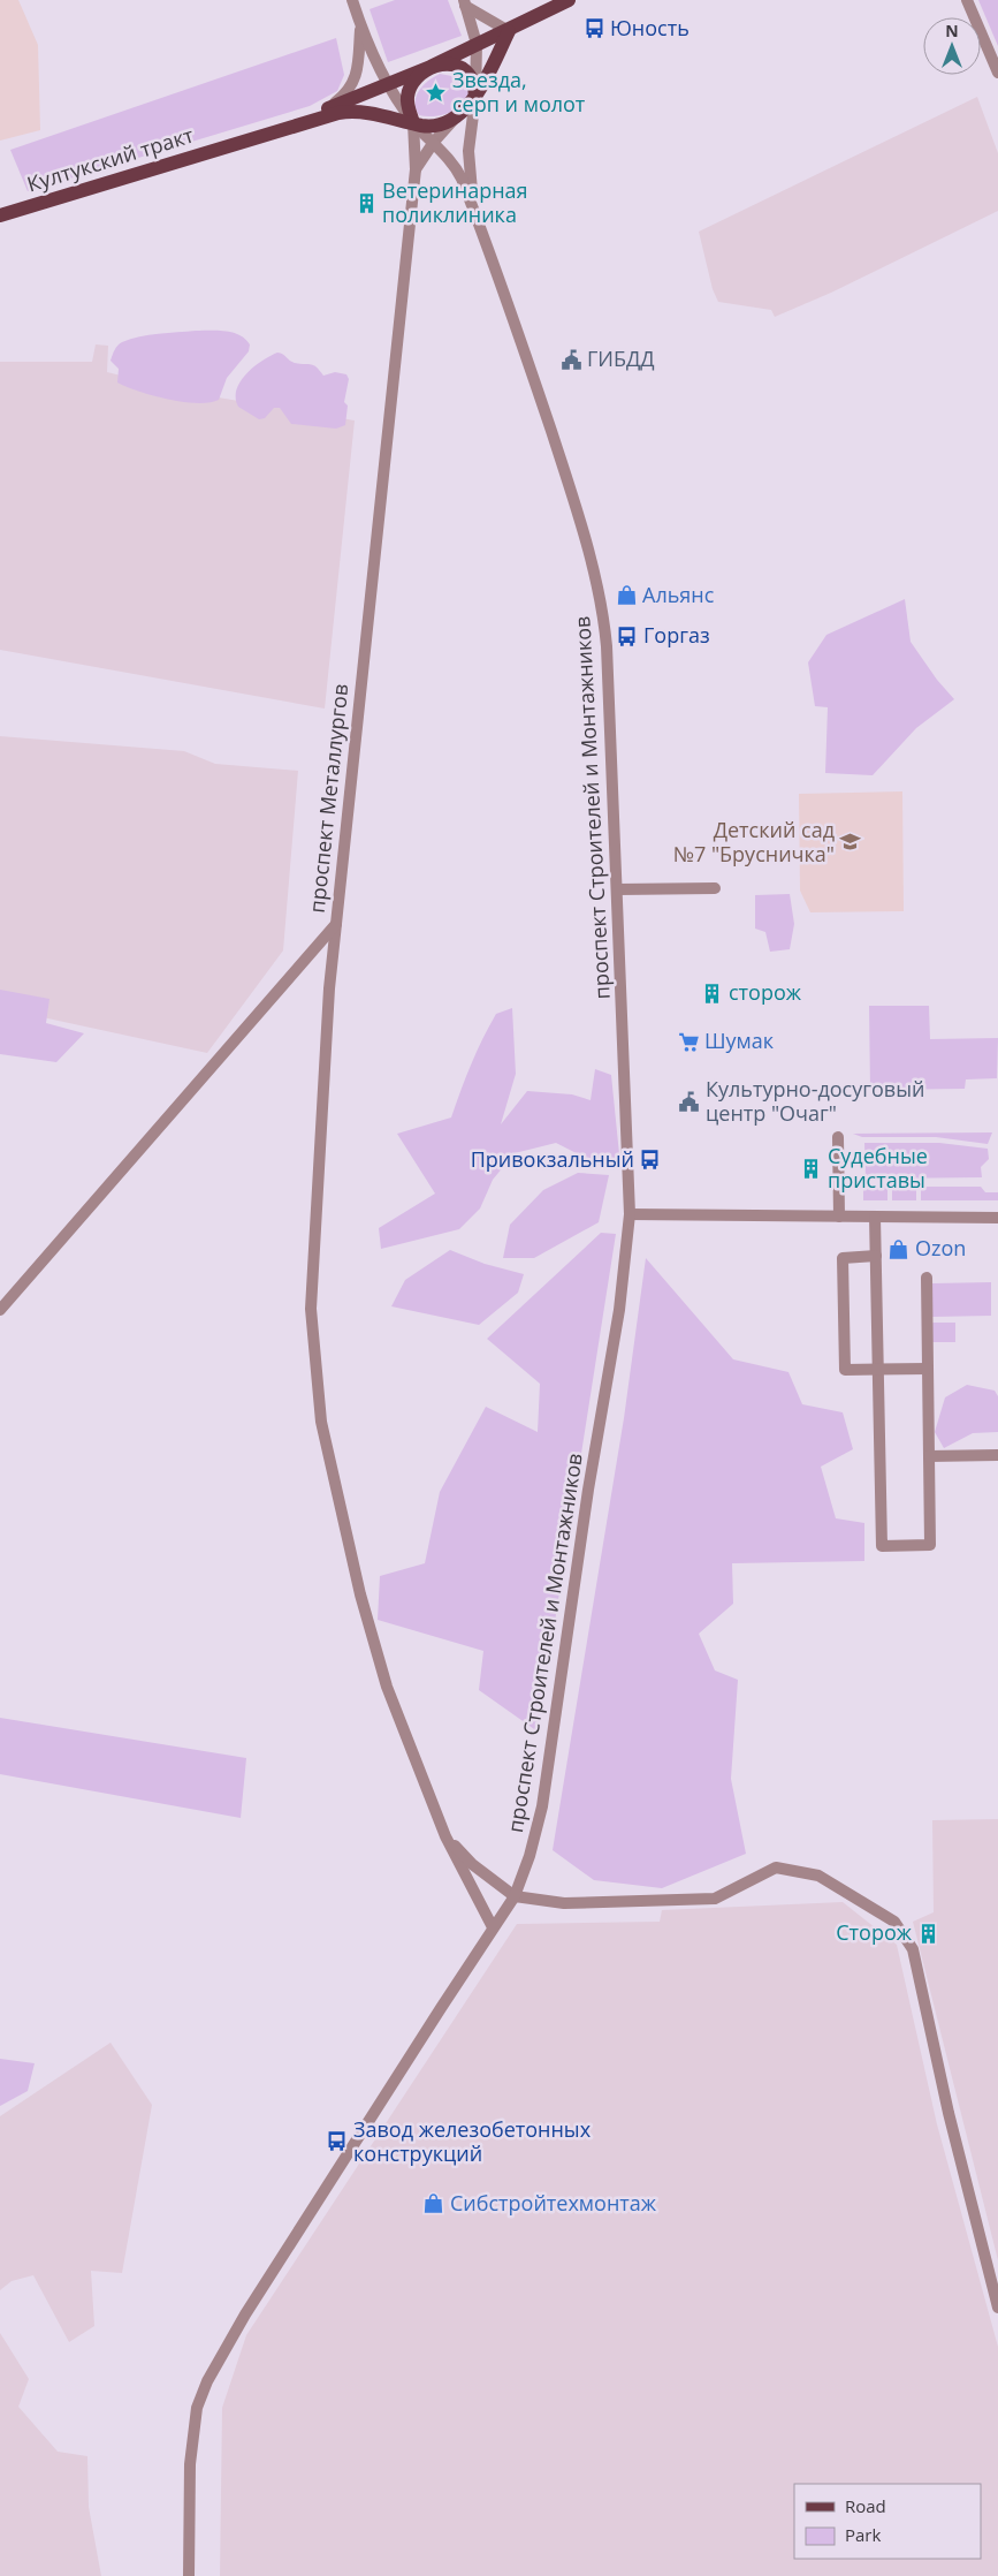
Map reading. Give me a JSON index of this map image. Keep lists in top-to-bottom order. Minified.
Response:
{"streets":{"main road":["Култукский тракт"],"street":["проспект Металлургов","проспект Строителей и Монтажников"]},"crossings":[["проспект Металлургов","проспект Строителей и Монтажников"]],"places":{"bus stop":["Юность","Горгаз","Привокзальный","Завод железобетонных конструкций"],"place":["Звезда, серп и молот"],"building":["Ветеринарная поликлиника","сторож","Судебные приставы","Сторож"],"public building":["ГИБДД","Культурно-досуговый центр \"Очаг\""],"shop":["Альянс","Ozon","Сибстройтехмонтаж"],"school or university":["Детский сад №7 \"Брусничка\""],"supermarket":["Шумак"]},"legend":["Road","Park"],"north":"top"}
